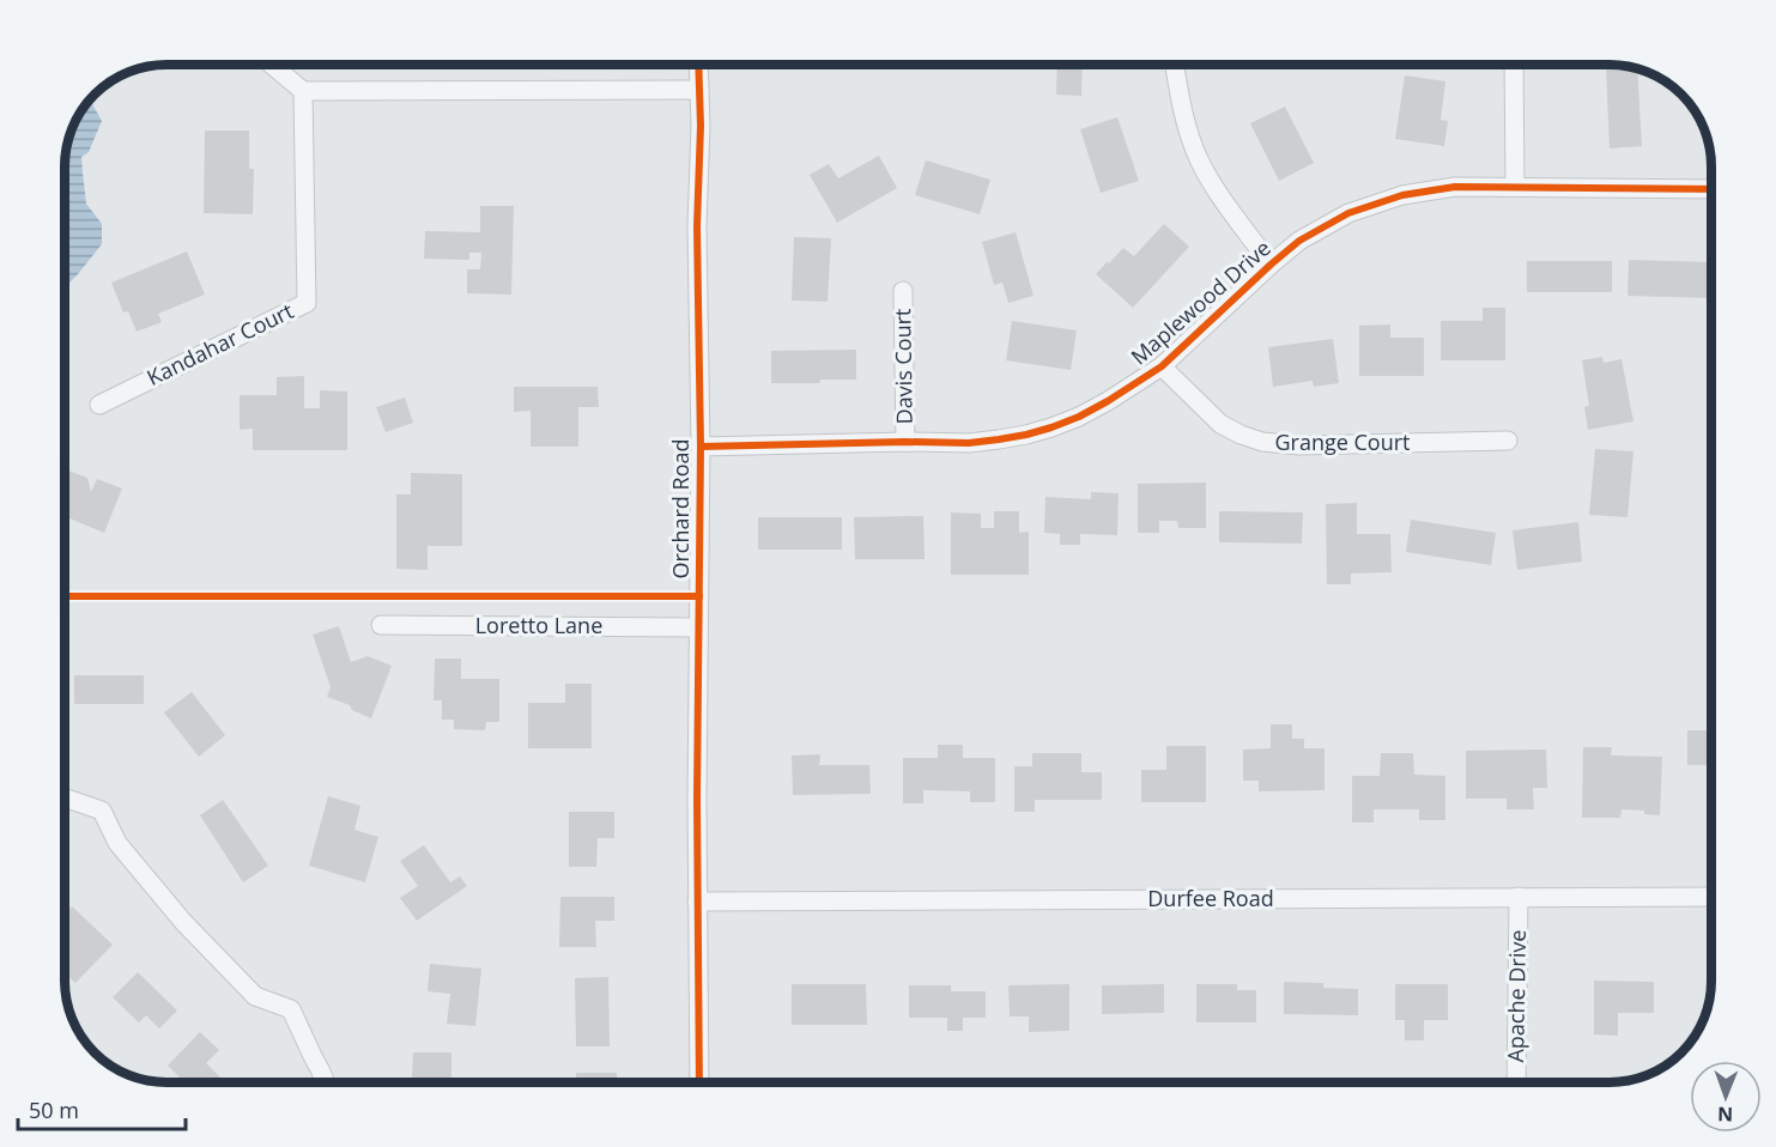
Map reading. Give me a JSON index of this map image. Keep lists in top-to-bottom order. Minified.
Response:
{"streets":{"street":["Maplewood Drive","Kandahar Court","Davis Court","Grange Court","Orchard Road","Loretto Lane","Durfee Road","Apache Drive"]},"crossings":[["Maplewood Drive","Davis Court"],["Maplewood Drive","Grange Court"],["Maplewood Drive","Orchard Road"],["Orchard Road","Loretto Lane"],["Orchard Road","Durfee Road"],["Durfee Road","Apache Drive"]],"scale_bar":"50 m","north":"bottom"}
